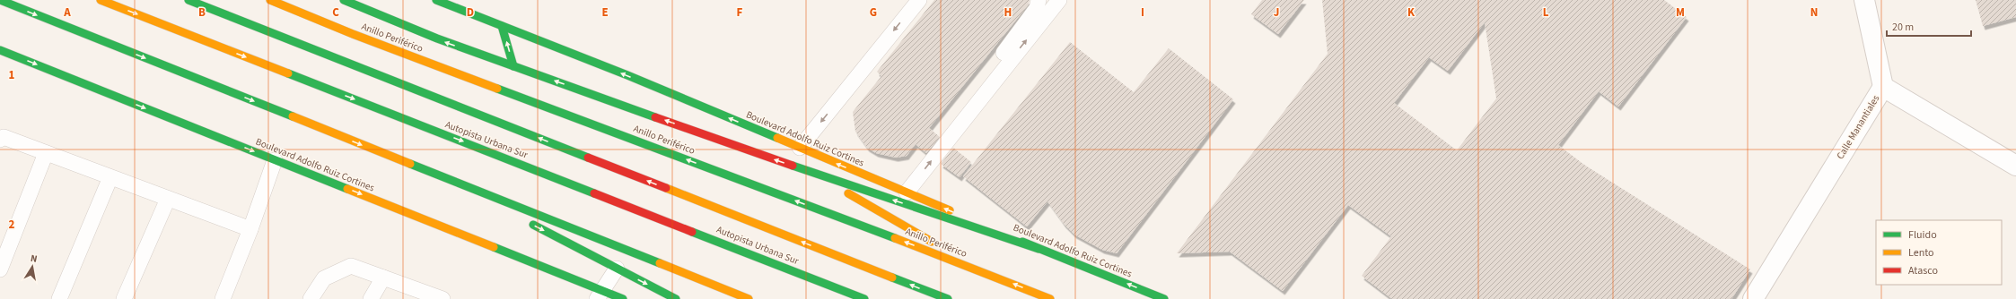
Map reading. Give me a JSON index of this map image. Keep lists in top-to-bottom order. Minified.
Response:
{"streets":{"main road":["Anillo Periférico","Boulevard Adolfo Ruiz Cortines","Autopista Urbana Sur"],"street":["Calle Manantiales"]},"legend":["Fluido","Lento","Atasco"],"scale_bar":"20 m","north":"top","grid":{"columns":["A","B","C","D","E","F","G","H","I","J","K","L","M","N"],"rows":["1","2"]}}
